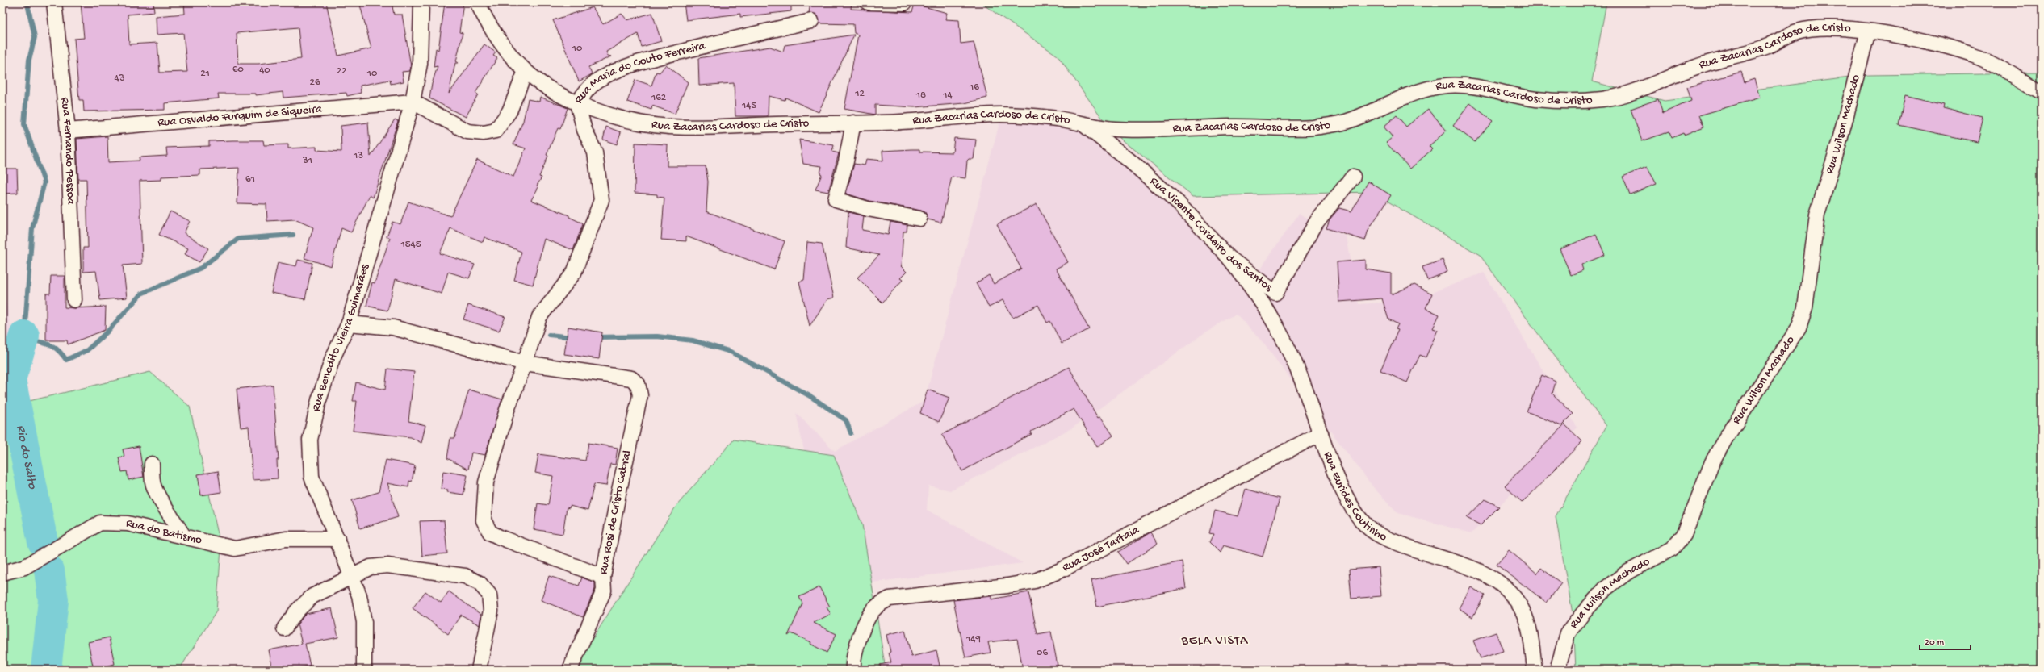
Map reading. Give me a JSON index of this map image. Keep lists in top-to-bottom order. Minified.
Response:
{"streets":{"street":["Rua Zacarias Cardoso de Cristo","Rua Maria do Couto Ferreira","Rua Osvaldo Furquim de Siqueira","Rua Wilson Machado","Rua Fernando Pessoa","Rua Vicente Cordeiro dos Santos","Rua Benedito Vieira Guimarães","Rua Eurides Coutinho","Rua Rosi de Cristo Cabral","Rua do Batismo","Rua José Tartaia"]},"crossings":[["Rua Zacarias Cardoso de Cristo","Rua Maria do Couto Ferreira"],["Rua Zacarias Cardoso de Cristo","Rua Wilson Machado"],["Rua Zacarias Cardoso de Cristo","Rua Vicente Cordeiro dos Santos"],["Rua Maria do Couto Ferreira","Rua Rosi de Cristo Cabral"],["Rua Osvaldo Furquim de Siqueira","Rua Fernando Pessoa"],["Rua Osvaldo Furquim de Siqueira","Rua Benedito Vieira Guimarães"],["Rua Vicente Cordeiro dos Santos","Rua Eurides Coutinho"],["Rua Benedito Vieira Guimarães","Rua Rosi de Cristo Cabral"],["Rua Benedito Vieira Guimarães","Rua do Batismo"],["Rua Eurides Coutinho","Rua José Tartaia"]],"districts":["BELA VISTA"],"water":["Rio do Salto"],"house_numbers":["10","60","40","22","21","10","43","26","16","12","18","14","162","145","13","31","61","1545","149","06"],"scale_bar":"20 m"}
